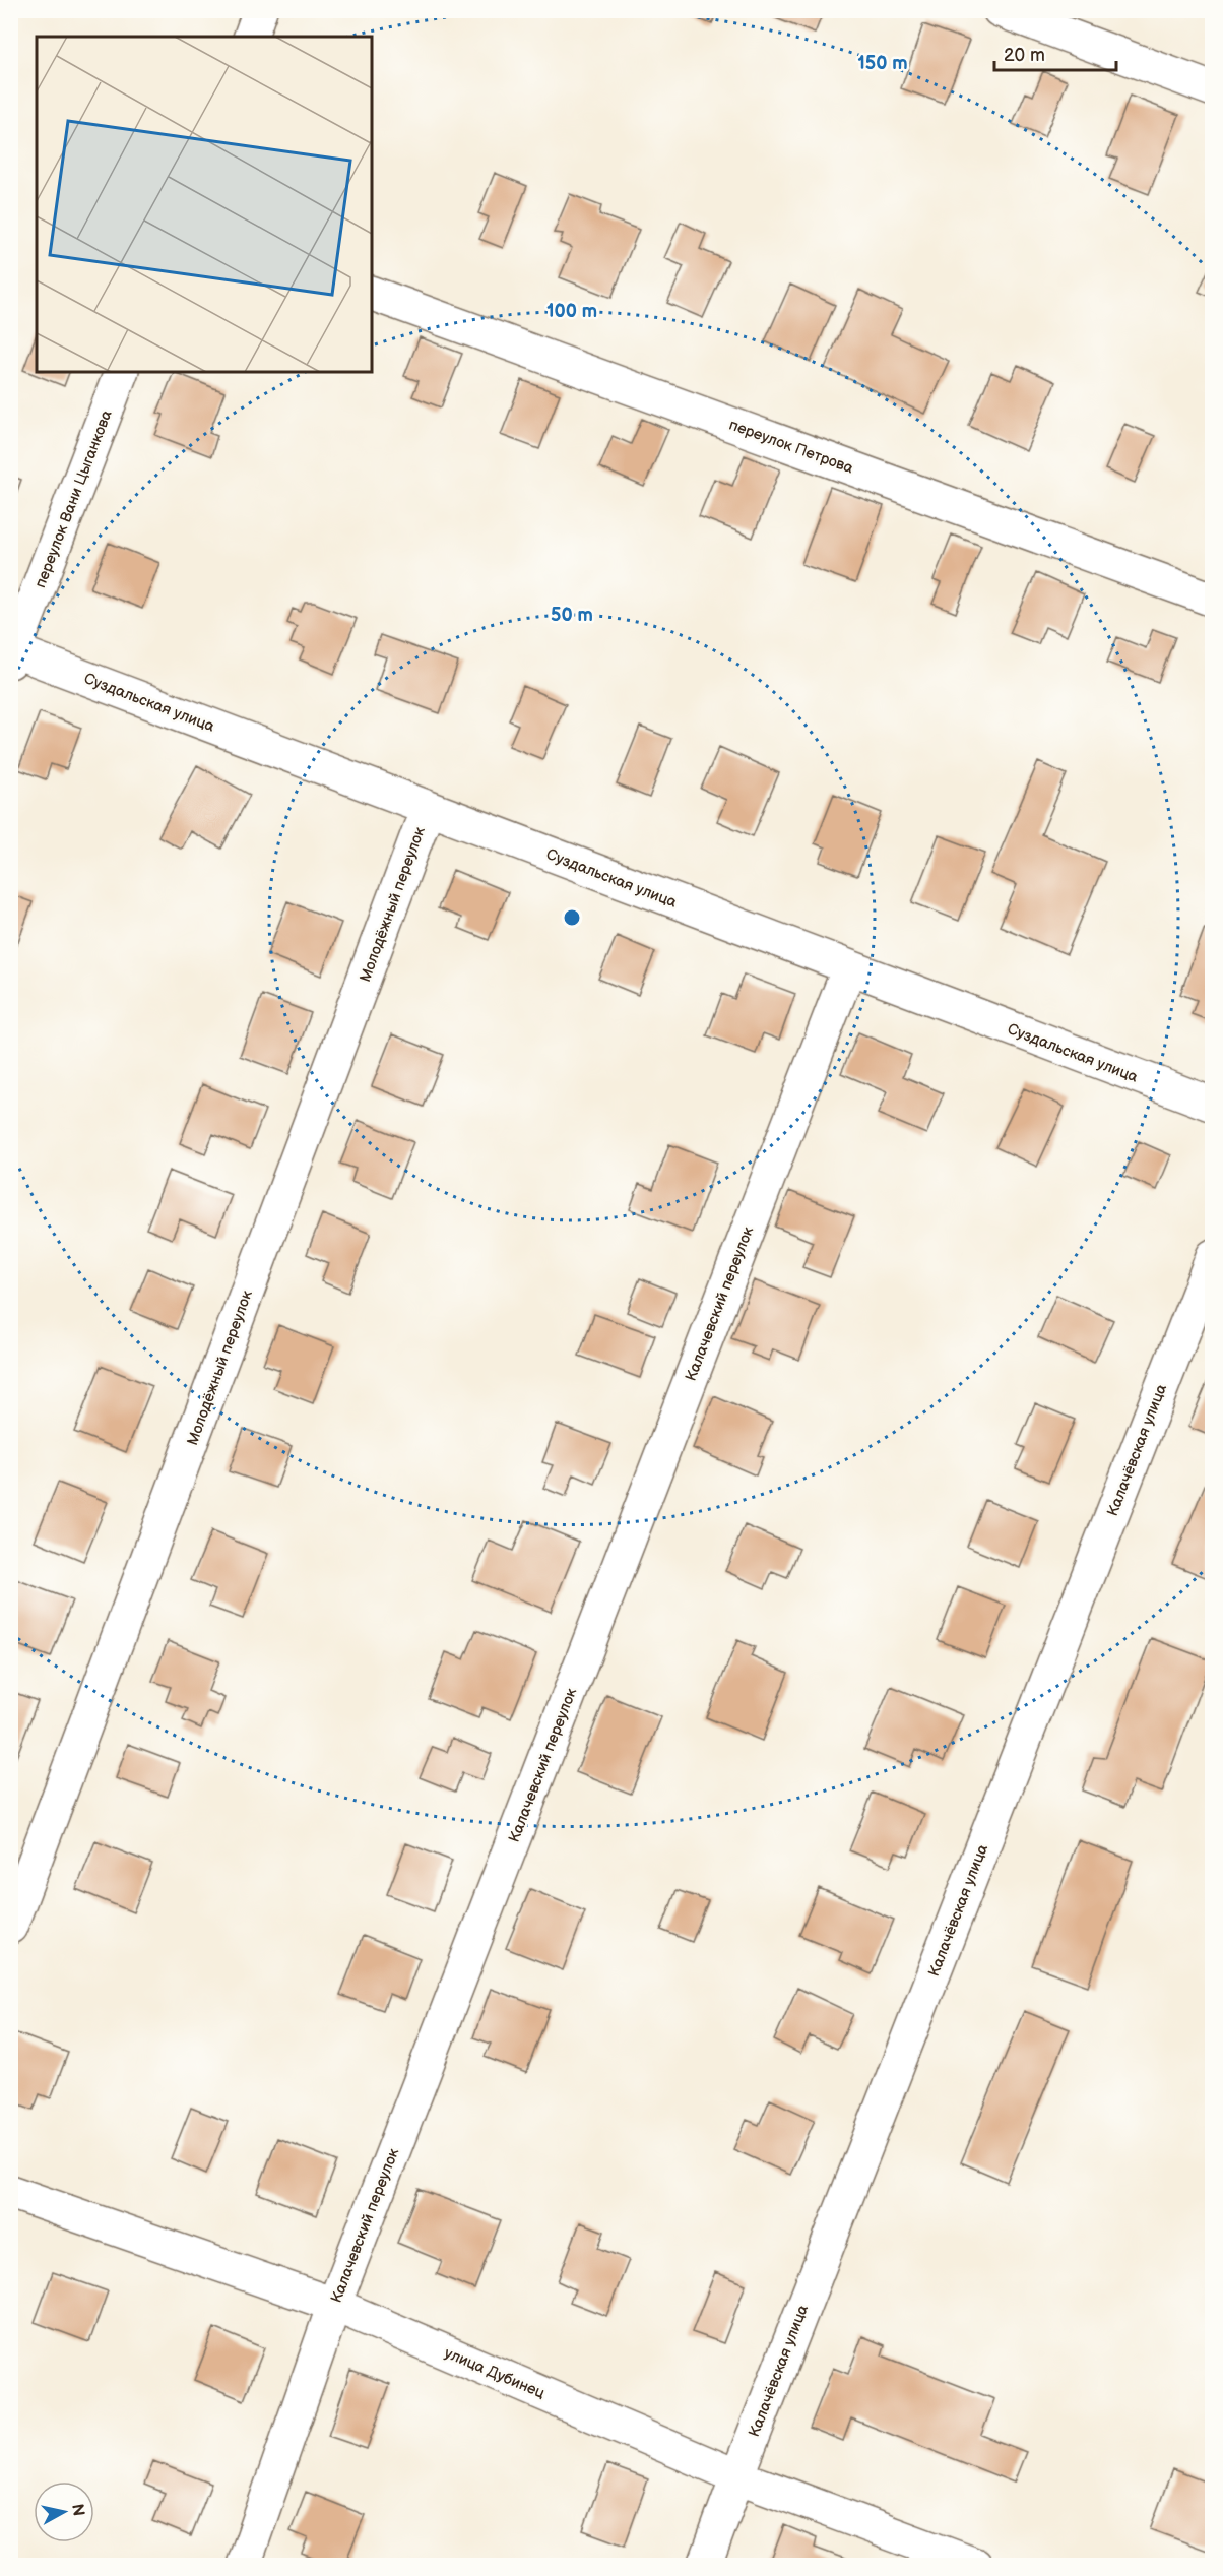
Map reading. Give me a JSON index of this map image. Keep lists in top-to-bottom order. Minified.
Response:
{"streets":{"street":["переулок Петрова","переулок Вани Цыганкова","Суздальская улица","Молодёжный переулок","Калачевский переулок","Калачёвская улица","улица Дубинец"]},"crossings":[["переулок Вани Цыганкова","Суздальская улица"],["Суздальская улица","Молодёжный переулок"],["Суздальская улица","Калачевский переулок"],["Калачевский переулок","улица Дубинец"],["Калачёвская улица","улица Дубинец"]],"scale_bar":"20 m","north":"right","rings":["150 m","100 m","50 m"]}
